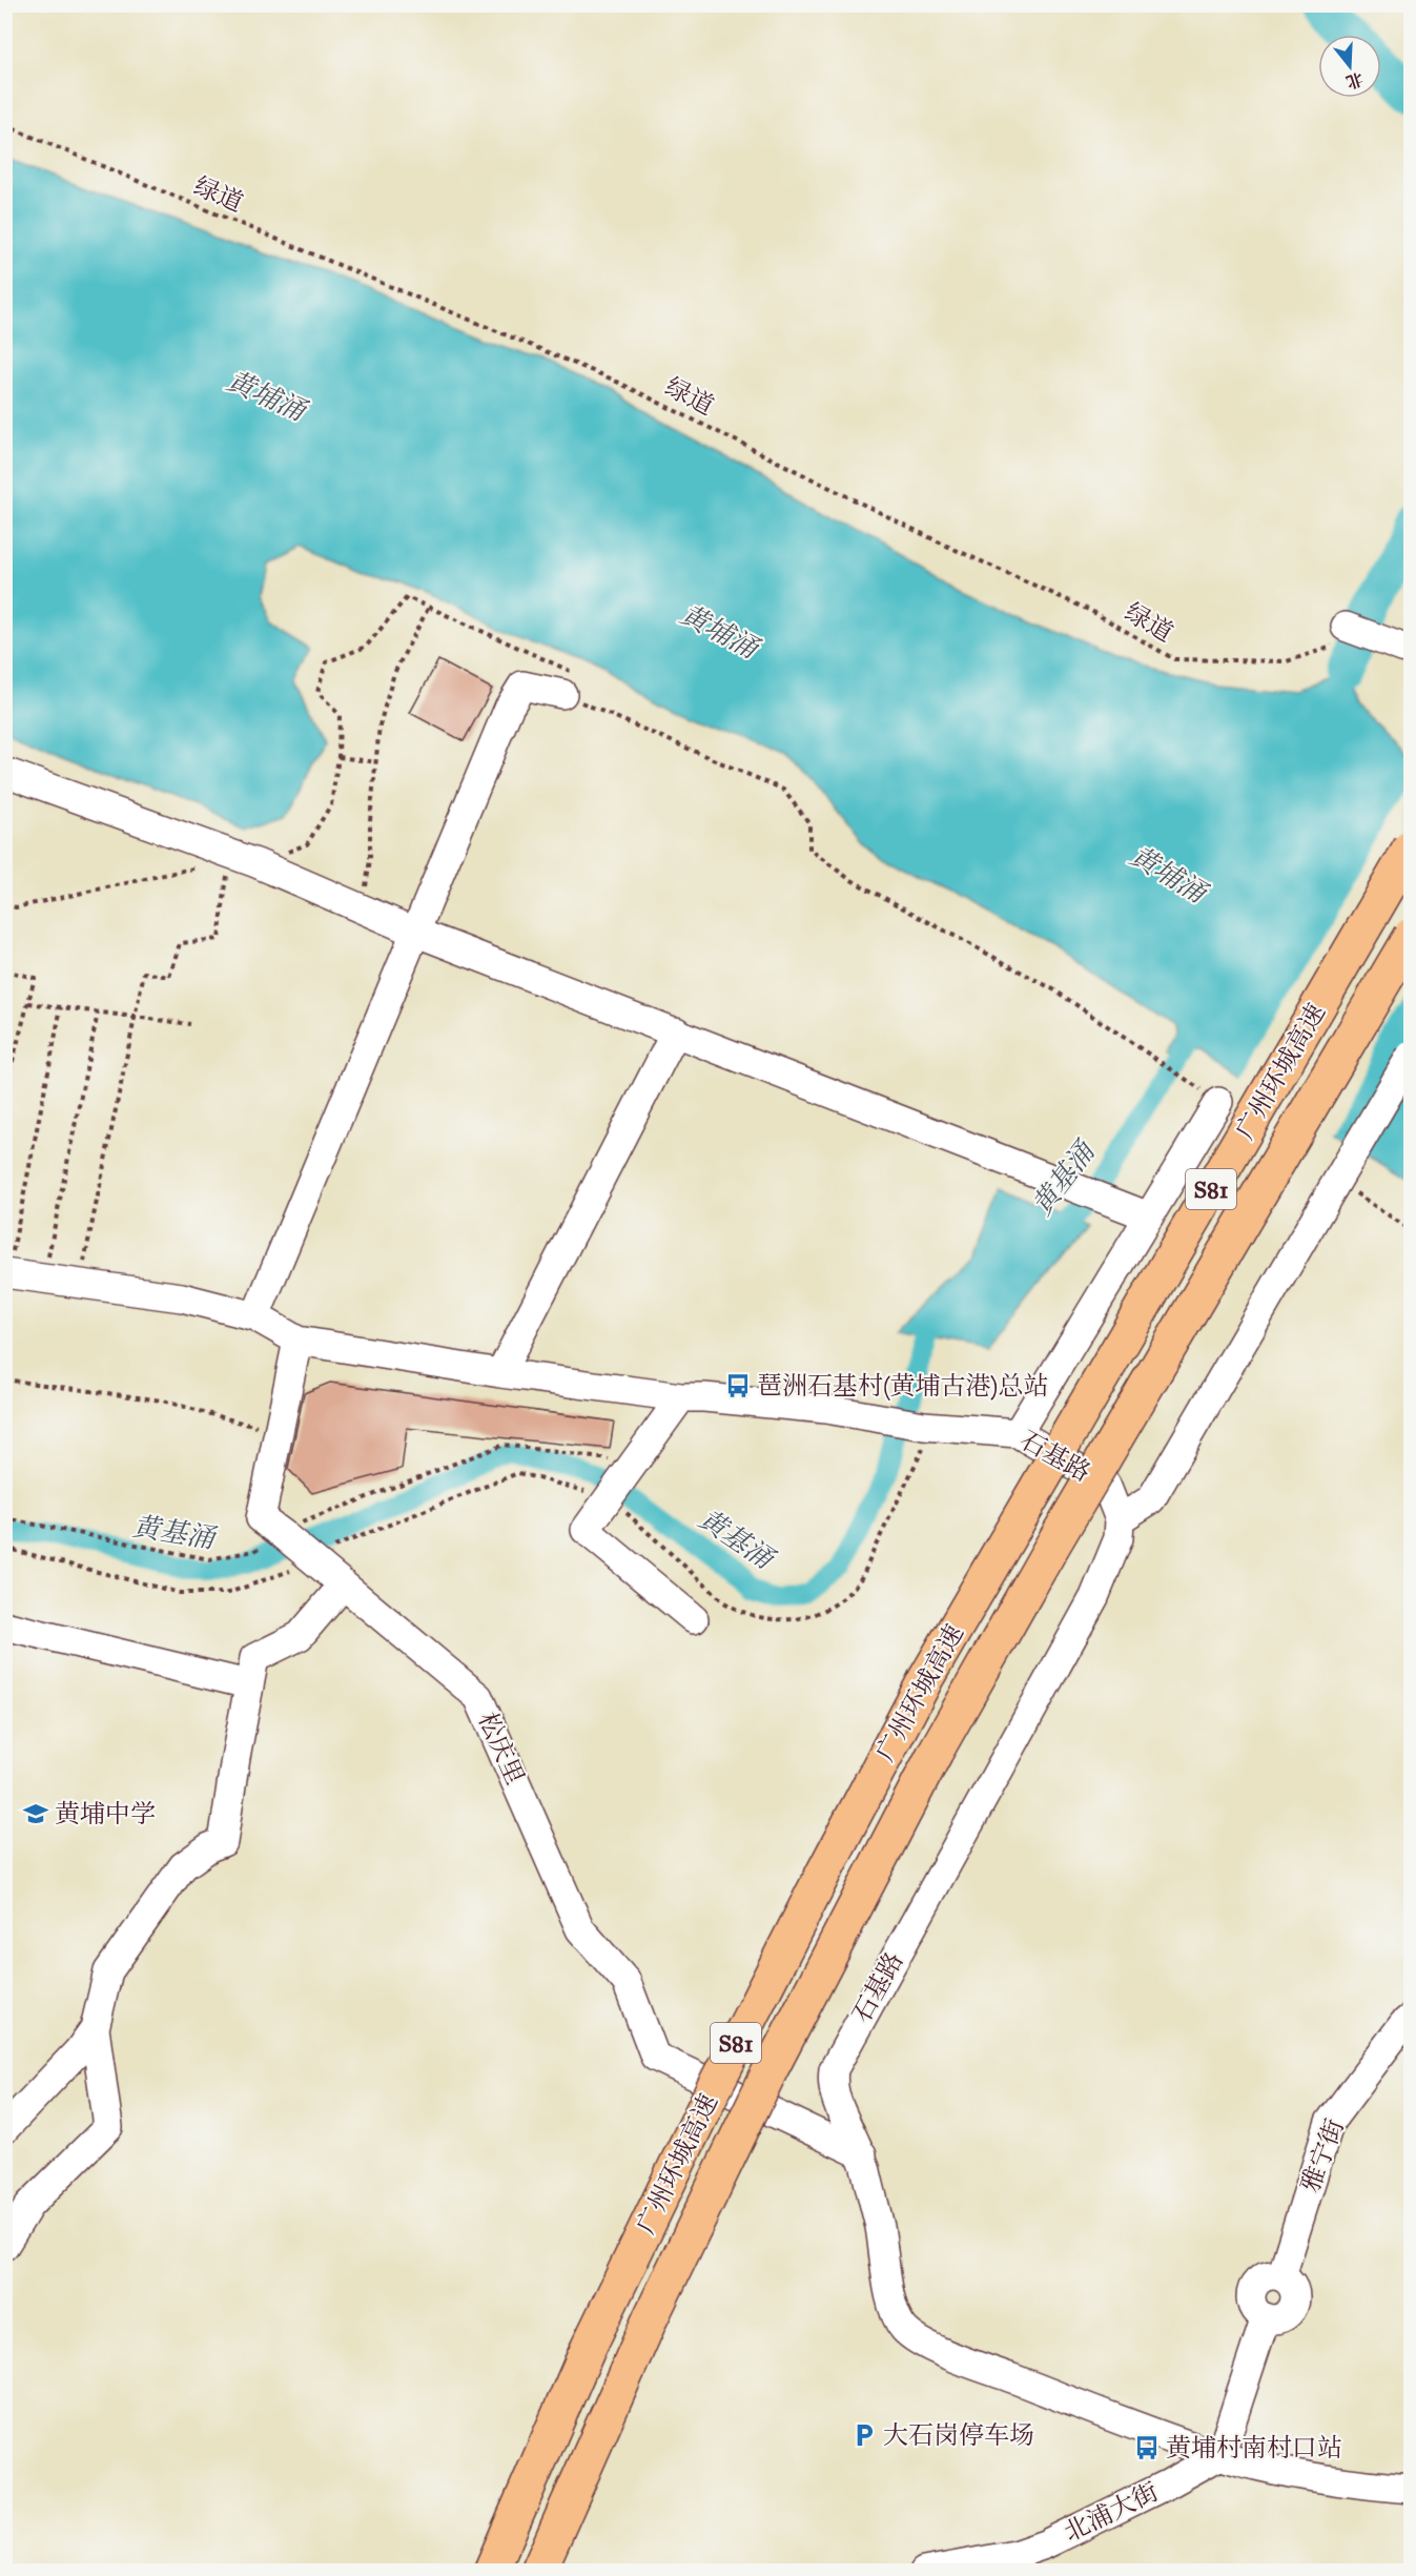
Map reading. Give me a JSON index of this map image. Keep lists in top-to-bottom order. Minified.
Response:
{"streets":{"highway":["广州环城高速","S81"],"street":["石基路","松庆里","雅宁街","北浦大街"],"path":["绿道"]},"crossings":[["石基路","松庆里"],["石基路","雅宁街"],["石基路","北浦大街"],["雅宁街","北浦大街"]],"water":["黄埔涌","黄基涌"],"places":{"bus stop":["琶洲石基村(黄埔古港)总站","黄埔村南村口站"],"school or university":["黄埔中学"],"parking":["大石岗停车场"]},"north":"bottom"}
